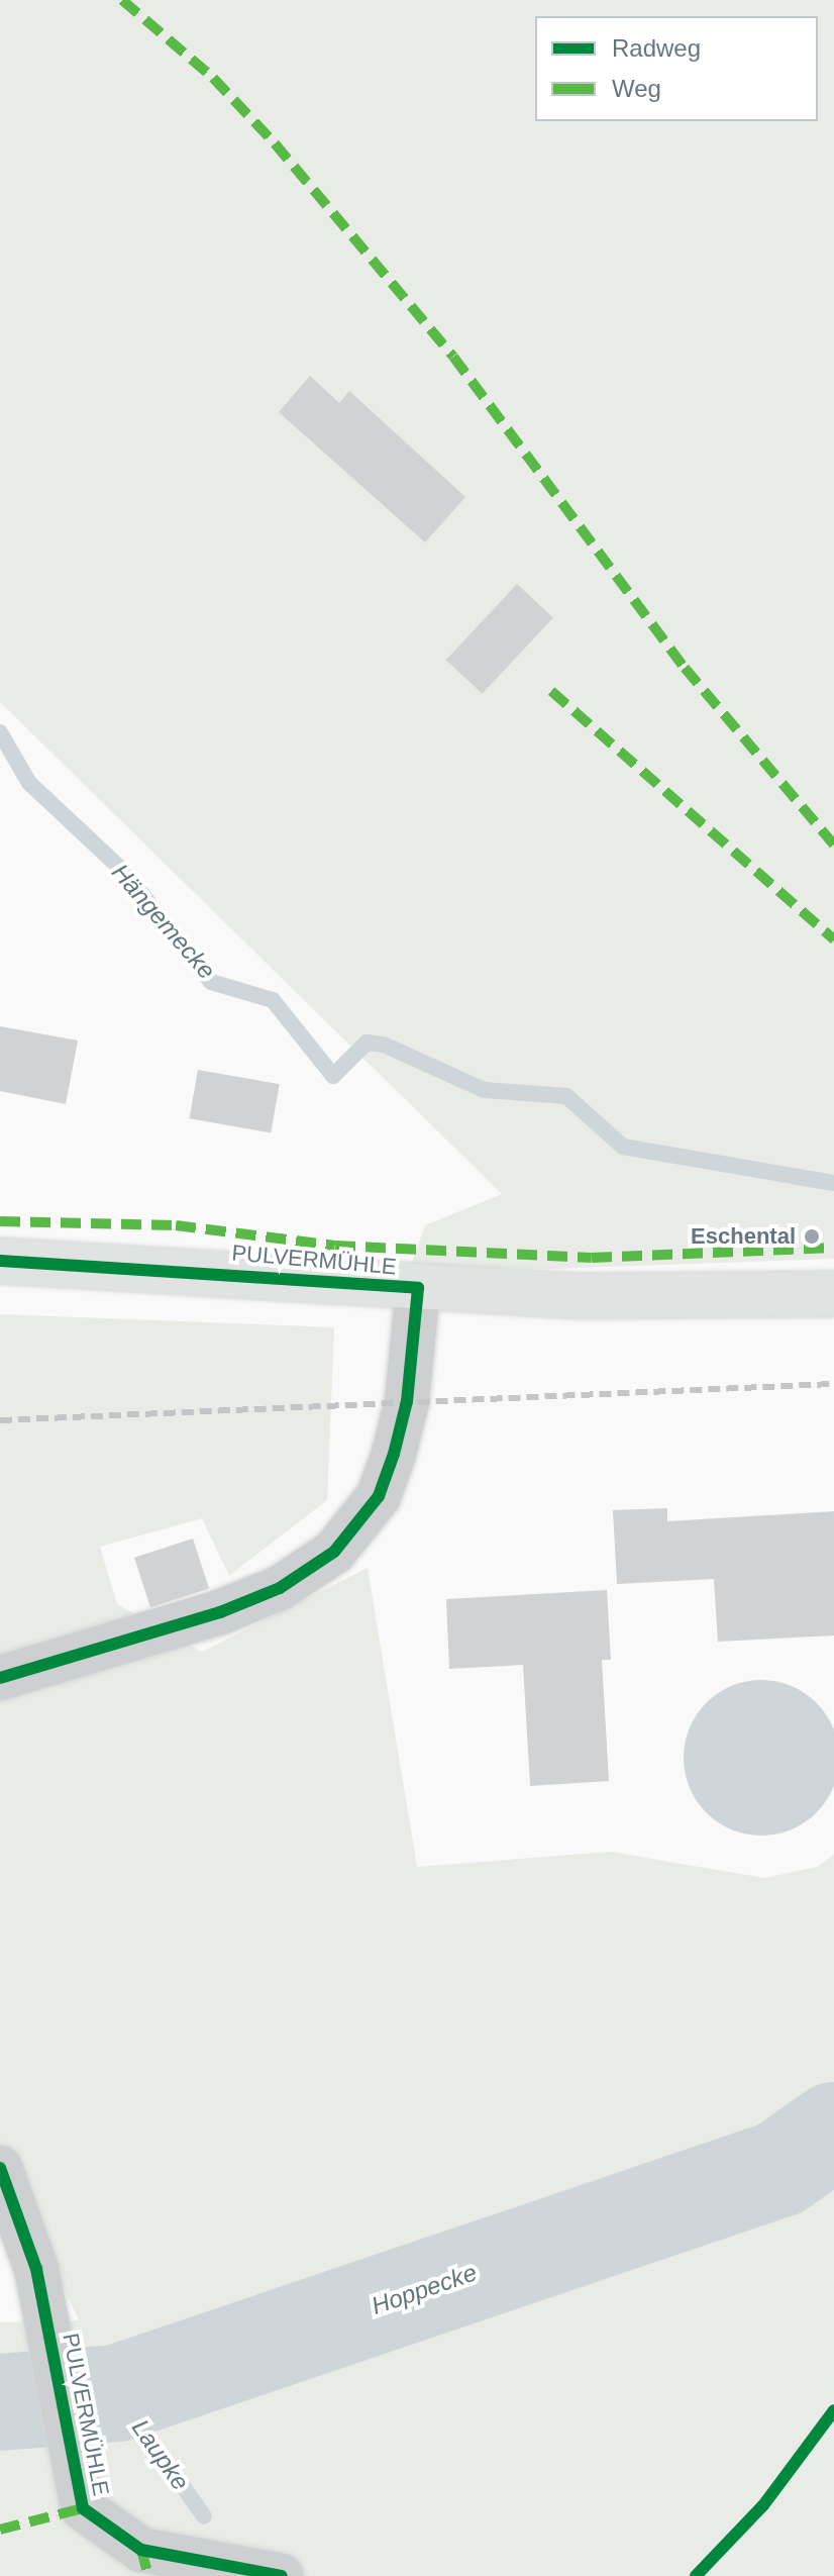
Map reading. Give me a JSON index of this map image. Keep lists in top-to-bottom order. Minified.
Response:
{"streets":{"main road":["PULVERMÜHLE"]},"water":["Hängemecke","Hoppecke","Laupke"],"places":["Eschental"],"legend":["Radweg","Weg"]}
